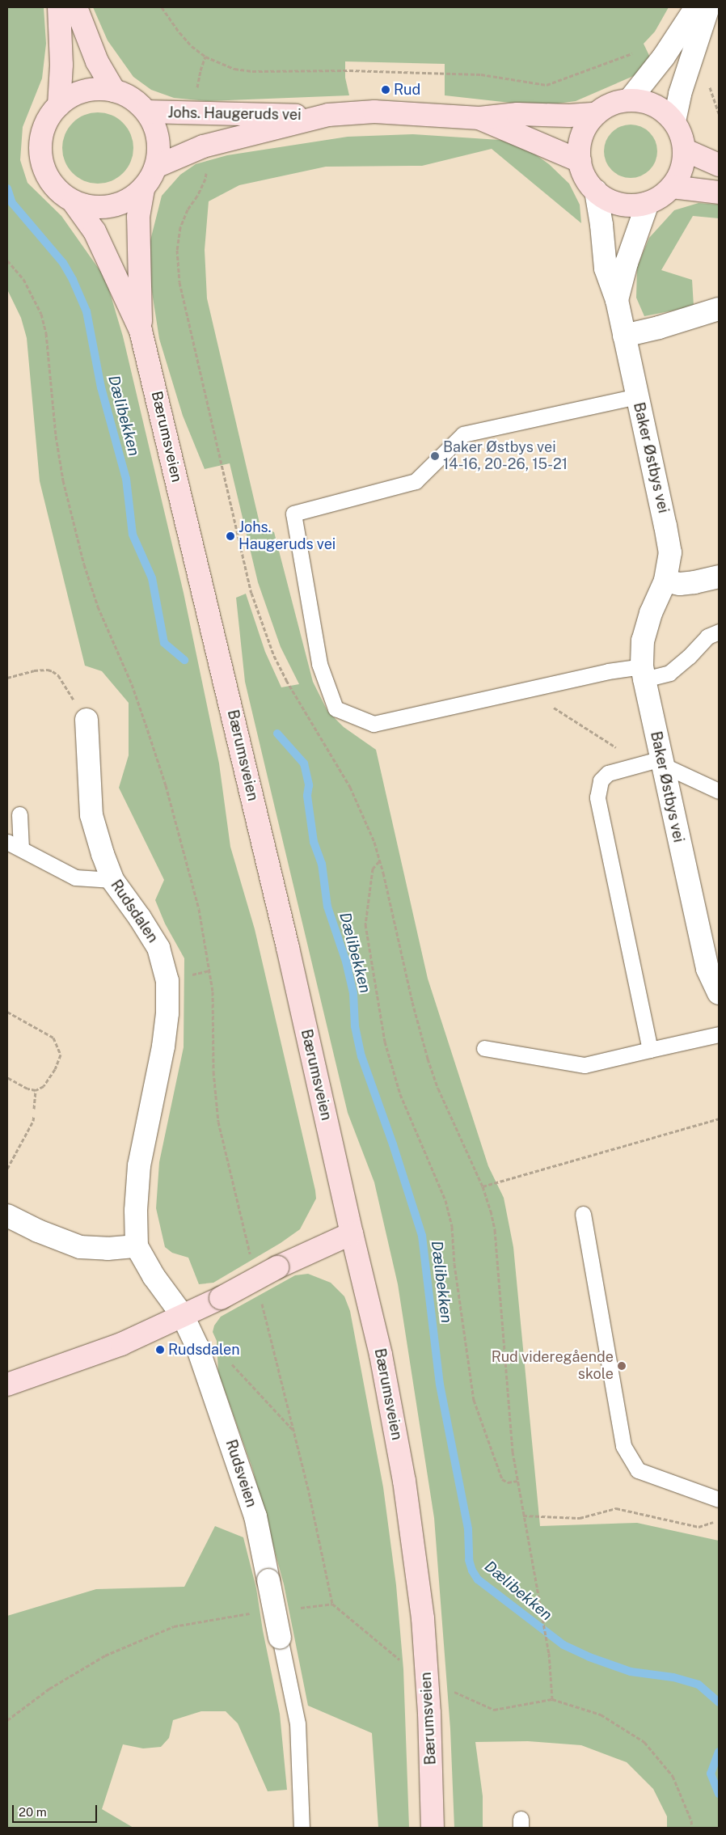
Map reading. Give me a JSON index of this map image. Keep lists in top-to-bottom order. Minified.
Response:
{"streets":{"main road":["Johs. Haugeruds vei","Bærumsveien"],"street":["Baker Østbys vei","Rudsdalen","Rudsveien"]},"crossings":[["Johs. Haugeruds vei","Bærumsveien"],["Johs. Haugeruds vei","Baker Østbys vei"],["Rudsdalen","Rudsveien"]],"water":["Dælibekken"],"places":["Rud","Baker Østbys vei 14-16, 20-26, 15-21","Johs. Haugeruds vei","Rudsdalen","Rud videregående skole"],"scale_bar":"20 m"}
